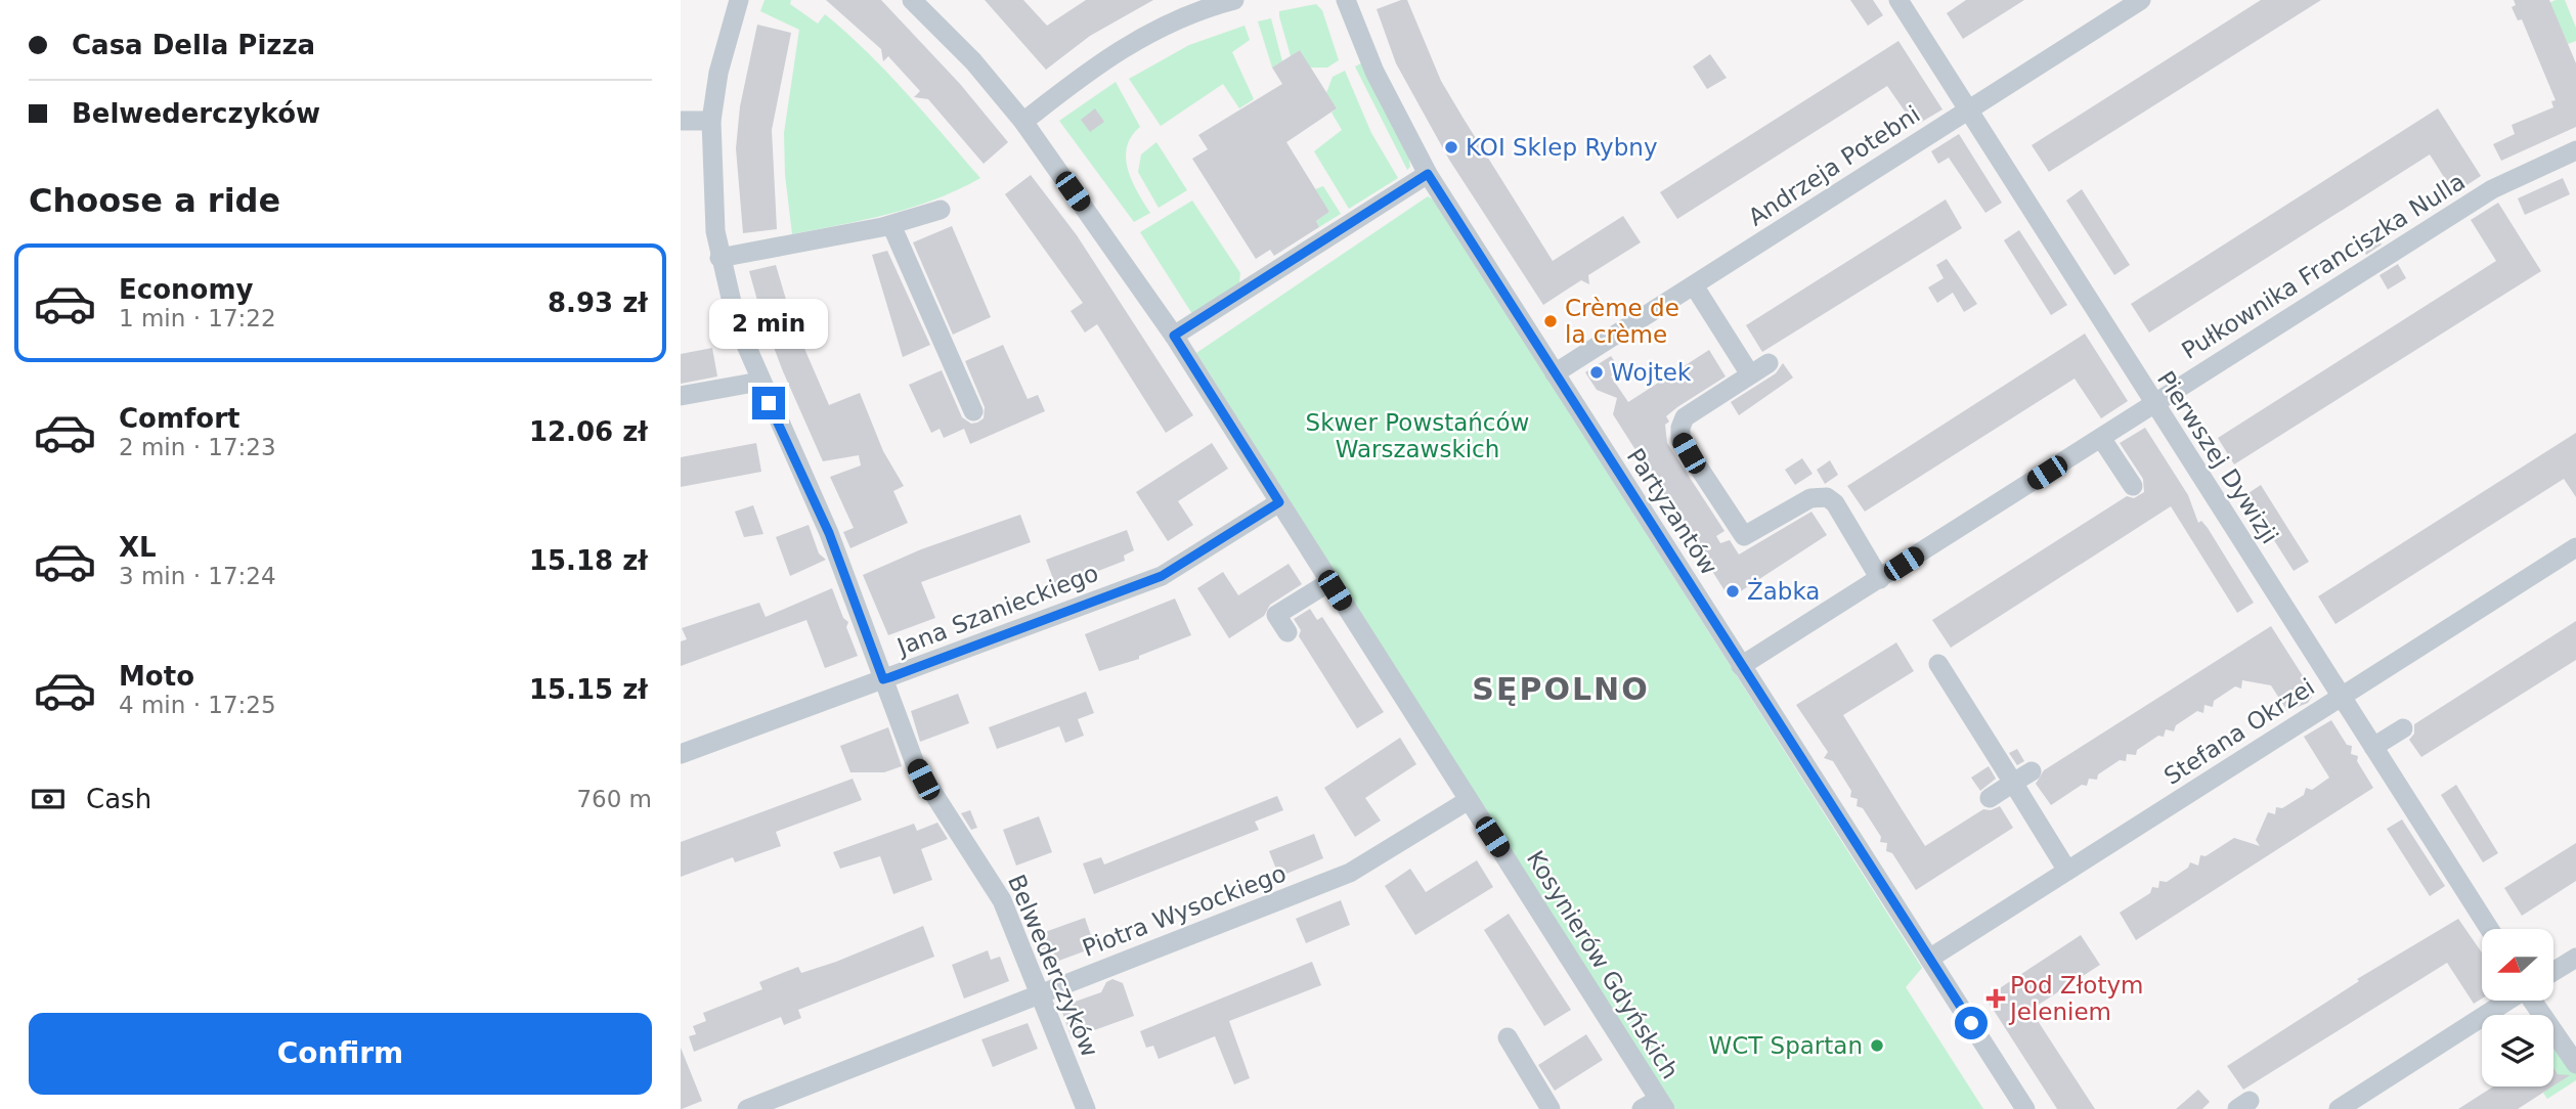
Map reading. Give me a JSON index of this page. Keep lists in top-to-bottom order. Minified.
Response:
{"streets":{"street":["Andrzeja Potebni","Pułkownika Franciszka Nulla","Pierwszej Dywizji","Partyzantów","Jana Szanieckiego","Stefana Okrzei","Piotra Wysockiego","Kosynierów Gdyńskich","Belwederczyków"]},"crossings":[["Andrzeja Potebni","Pierwszej Dywizji"],["Andrzeja Potebni","Partyzantów"],["Pułkownika Franciszka Nulla","Pierwszej Dywizji"],["Pułkownika Franciszka Nulla","Partyzantów"],["Pierwszej Dywizji","Stefana Okrzei"],["Partyzantów","Stefana Okrzei"],["Jana Szanieckiego","Kosynierów Gdyńskich"],["Jana Szanieckiego","Belwederczyków"],["Piotra Wysockiego","Kosynierów Gdyńskich"],["Piotra Wysockiego","Belwederczyków"]],"districts":["SĘPOLNO"],"parks":["Skwer Powstańców Warszawskich"],"places":{"other":["KOI Sklep Rybny","Crème de la crème","Wojtek","Żabka","WCT Spartan"],"health":["Pod Złotym Jeleniem"]},"north":"left","page":{"banner":["Casa Della Pizza","Belwederczyków"],"heading":"Choose a ride","list":[{"name":"Economy","note":"1 min · 17:22","value":"8.93 zł"},{"name":"Comfort","note":"2 min · 17:23","value":"12.06 zł"},{"name":"XL","note":"3 min · 17:24","value":"15.18 zł"},{"name":"Moto","note":"4 min · 17:25","value":"15.15 zł"}],"bubble":"2 min","pay":["Cash","760 m"],"buttons":"Confirm"}}
